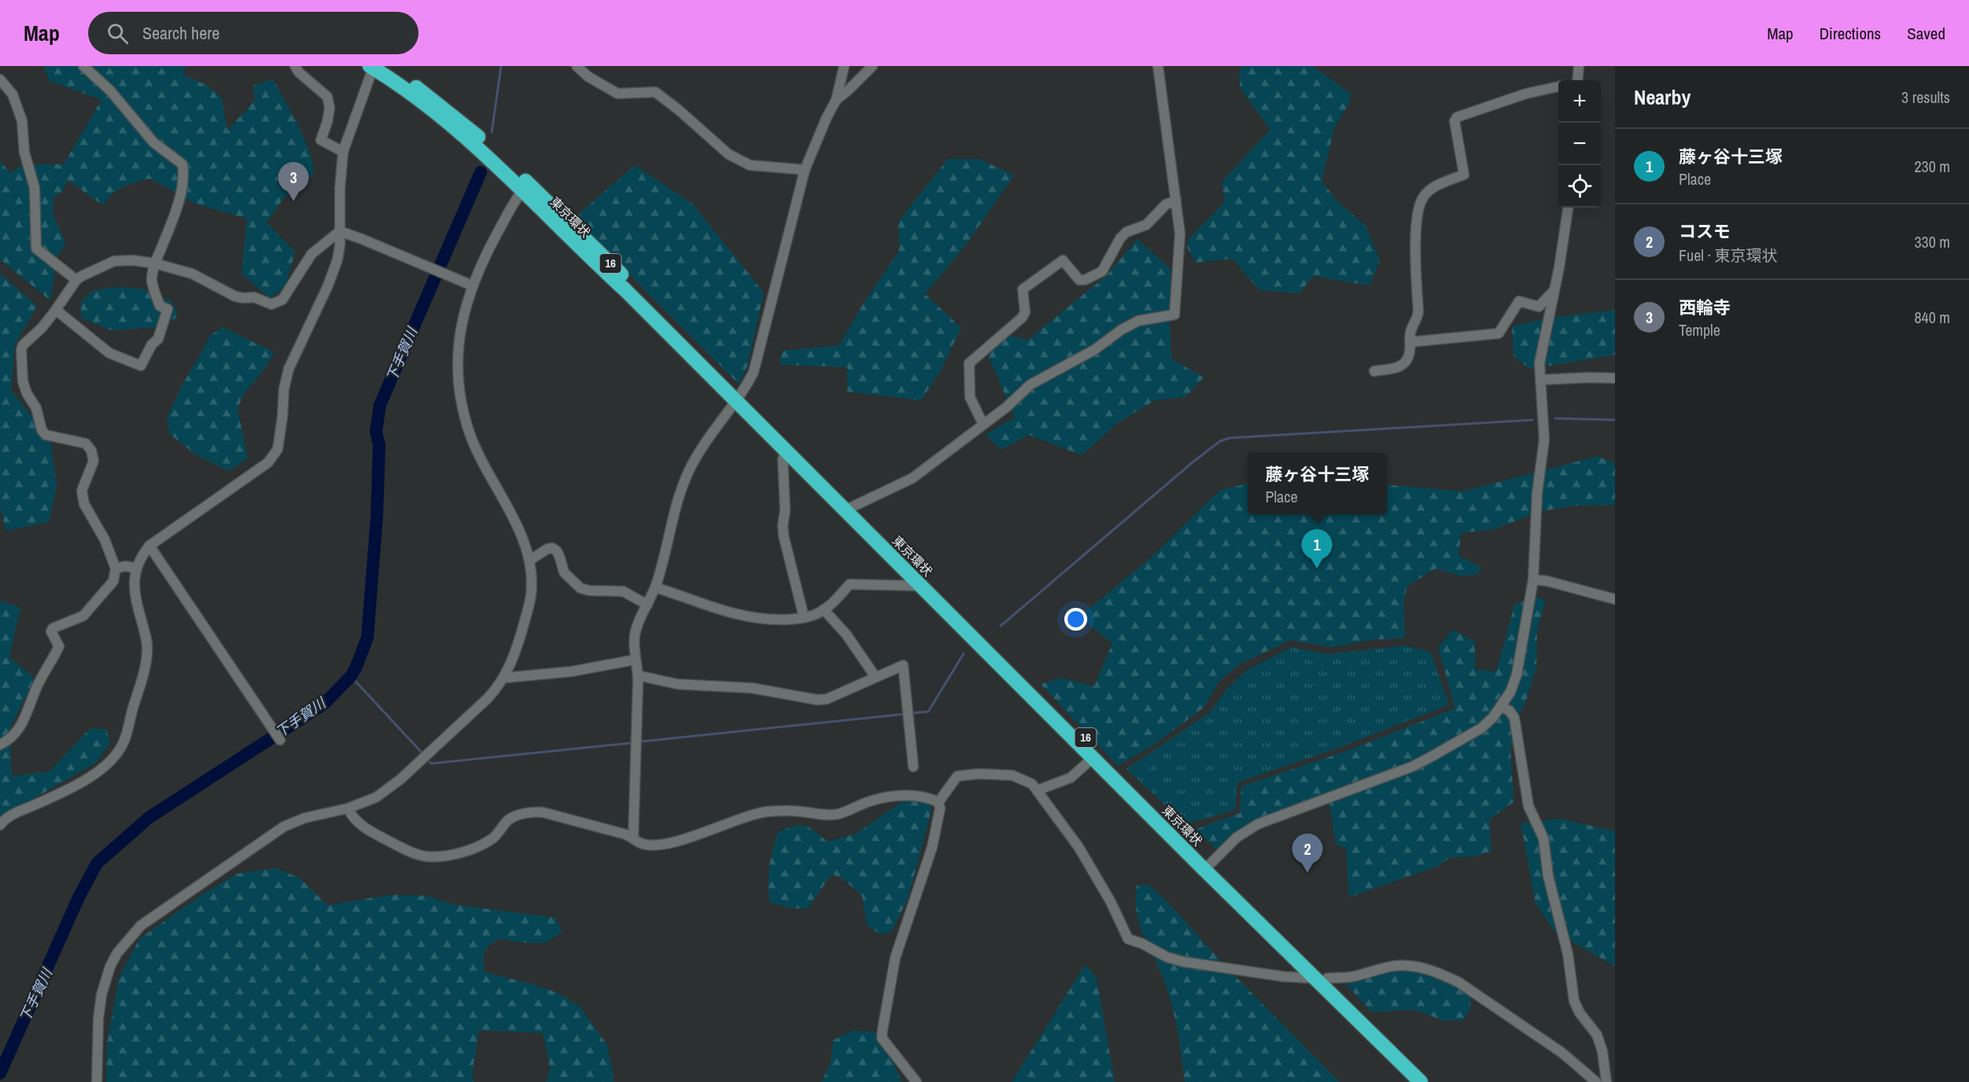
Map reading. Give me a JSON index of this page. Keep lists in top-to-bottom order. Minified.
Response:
{"streets":{"highway":["東京環状","16"]},"water":["下手賀川"],"page":{"header":"Map","search":"Search here","nav":["Map","Directions","Saved"],"heading":["Nearby","3 results"],"map_buttons":["+","−"],"list":[{"mark":"1","name":"藤ヶ谷十三塚","note":"Place","value":"230 m"},{"mark":"2","name":"コスモ","note":"Fuel · 東京環状","value":"330 m"},{"mark":"3","name":"西輪寺","note":"Temple","value":"840 m"}],"pins":["3","1","2"],"popup":["藤ヶ谷十三塚","Place"]}}
